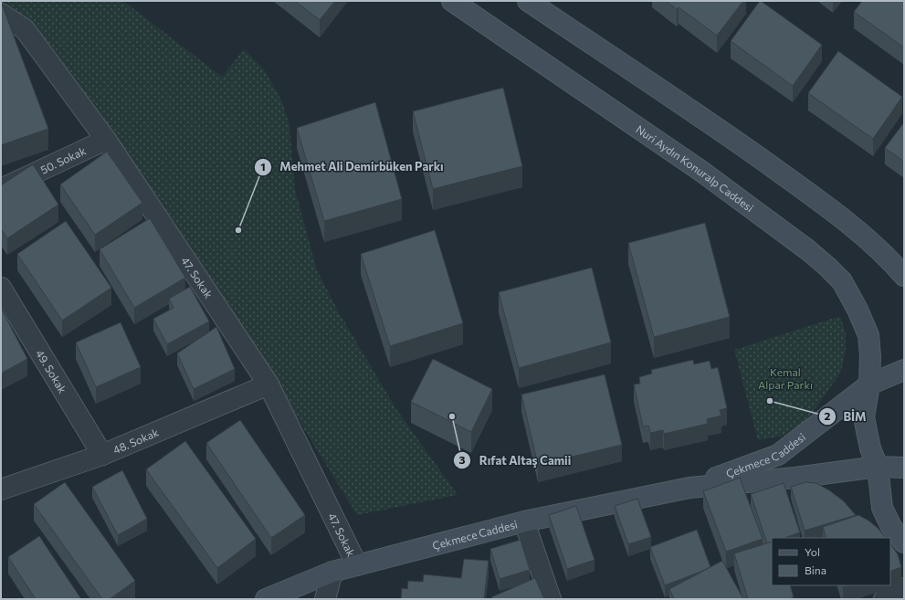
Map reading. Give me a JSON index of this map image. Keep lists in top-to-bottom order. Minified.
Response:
{"streets":{"main road":["Nuri Aydın Konuralp Caddesi","Çekmece Caddesi"],"street":["50. Sokak","47. Sokak","49. Sokak","48. Sokak"]},"crossings":[["50. Sokak","47. Sokak"],["Nuri Aydın Konuralp Caddesi","Çekmece Caddesi"],["47. Sokak","48. Sokak"],["47. Sokak","Çekmece Caddesi"],["49. Sokak","48. Sokak"]],"parks":["Kemal Alpar Parkı"],"places":["Mehmet Ali Demirbüken Parkı","BİM","Rıfat Altaş Camii"],"legend":["Yol","Bina"]}
